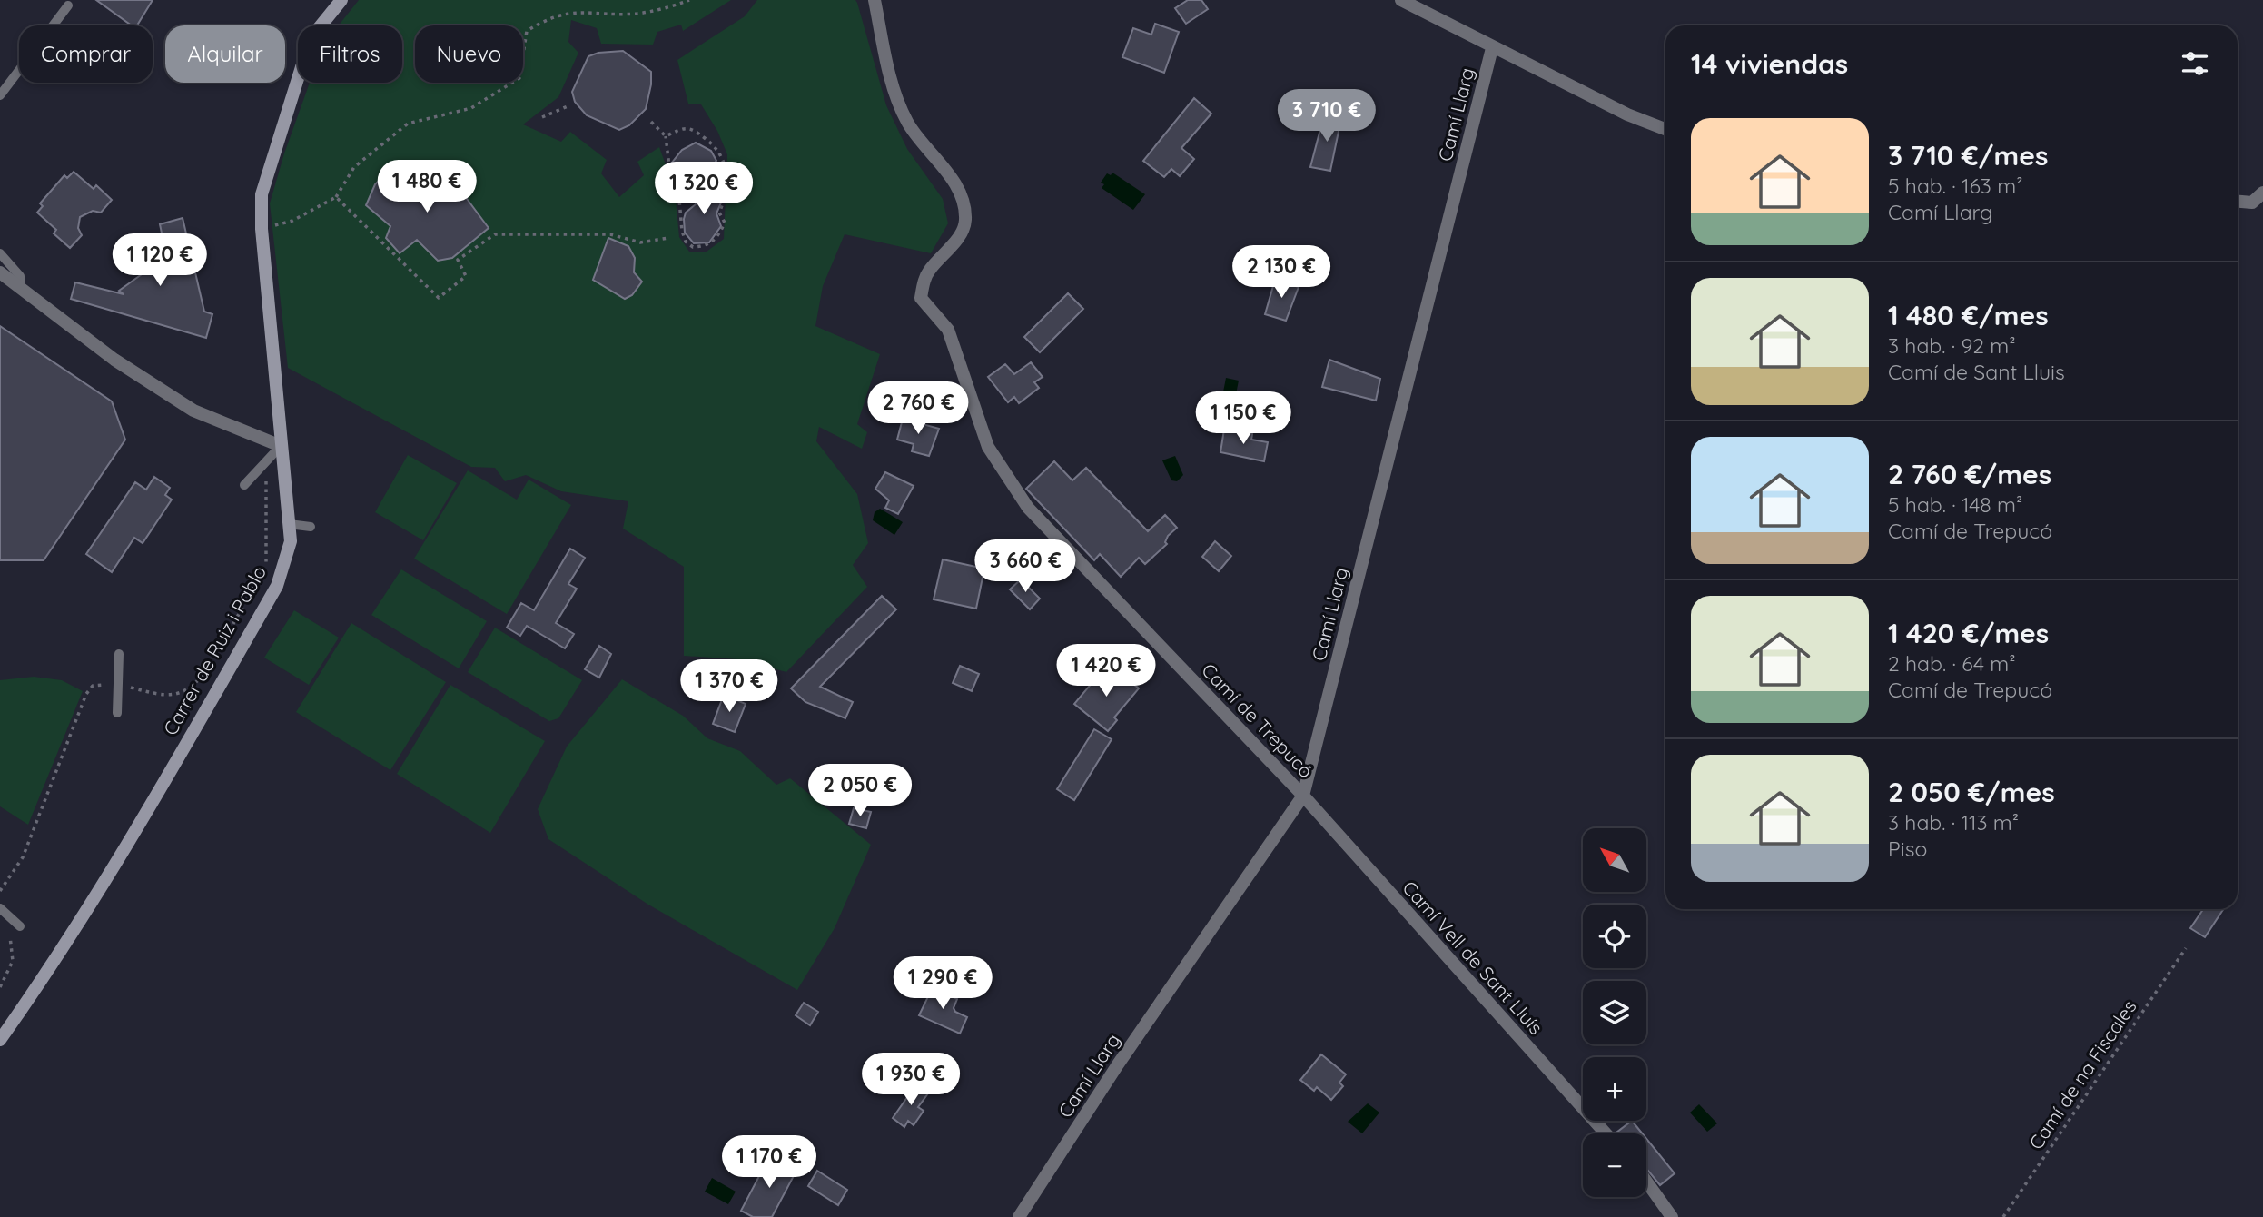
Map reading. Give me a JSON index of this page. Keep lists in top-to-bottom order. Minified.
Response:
{"streets":{"street":["Camí Llarg","Carrer de Ruiz i Pablo","Camí de Trepucó","Camí Vell de Sant Lluís"],"path":["Camí de na Fiscales"]},"crossings":[["Camí Llarg","Camí de Trepucó"],["Camí Llarg","Camí Vell de Sant Lluís"],["Camí de Trepucó","Camí Vell de Sant Lluís"]],"north":"top left","page":{"chip":["Comprar","Alquilar","Filtros","Nuevo"],"heading":"14 viviendas","price":["3 710 €","1 480 €","1 320 €","1 120 €","2 130 €","2 760 €","1 150 €","3 660 €","1 420 €","1 370 €","2 050 €","1 290 €","1 930 €","1 170 €"],"list":[{"name":"3 710 €/mes","note":"5 hab. · 163 m² · Camí Llarg"},{"name":"1 480 €/mes","note":"3 hab. · 92 m² · Camí de Sant Lluis"},{"name":"2 760 €/mes","note":"5 hab. · 148 m² · Camí de Trepucó"},{"name":"1 420 €/mes","note":"2 hab. · 64 m² · Camí de Trepucó"},{"name":"2 050 €/mes","note":"3 hab. · 113 m² · Piso"}],"map_buttons":["+","−"]}}
